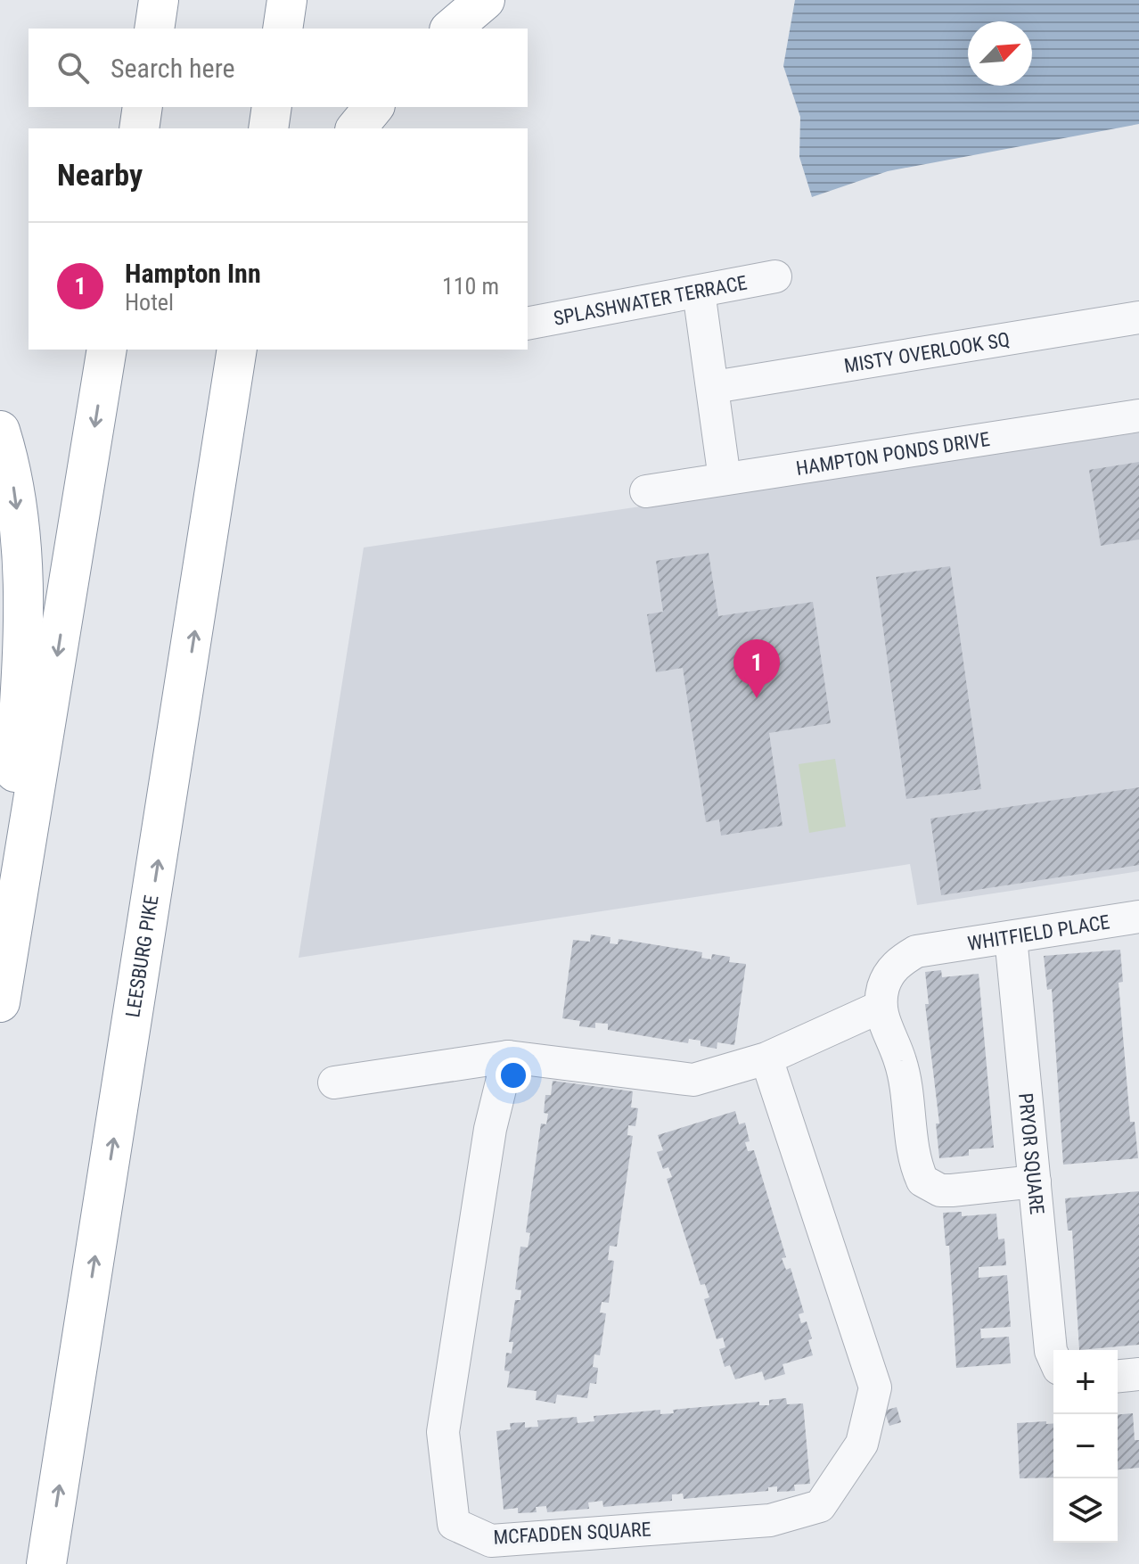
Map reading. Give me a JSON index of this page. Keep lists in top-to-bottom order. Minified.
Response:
{"streets":{"highway":["LEESBURG PIKE"],"street":["SPLASHWATER TERRACE","MISTY OVERLOOK SQ","HAMPTON PONDS DRIVE","WHITFIELD PLACE","PRYOR SQUARE","MCFADDEN SQUARE"]},"crossings":[["WHITFIELD PLACE","PRYOR SQUARE"]],"north":"top right","page":{"search":"Search here","heading":"Nearby","list":[{"mark":"1","name":"Hampton Inn","note":"Hotel","value":"110 m"}],"pins":"1","map_buttons":["+","−"]}}
